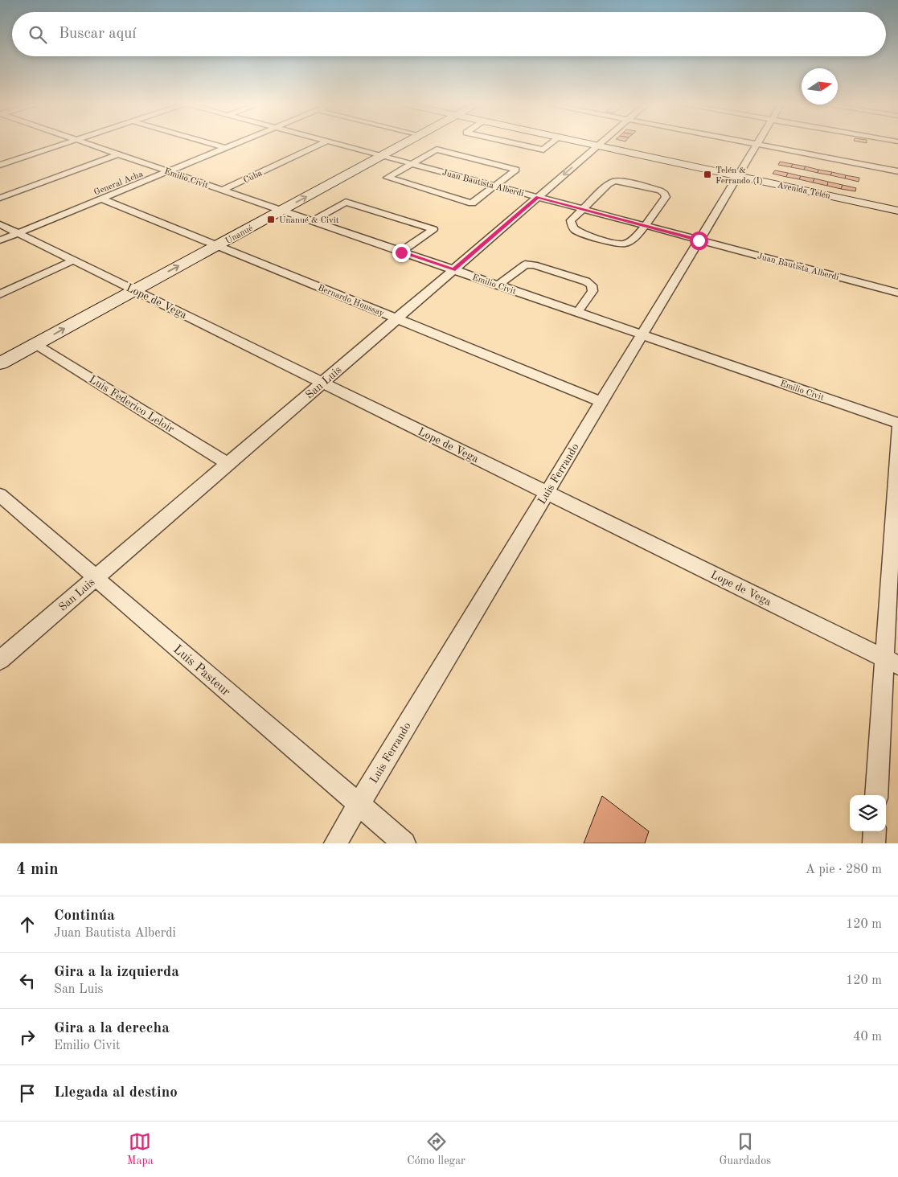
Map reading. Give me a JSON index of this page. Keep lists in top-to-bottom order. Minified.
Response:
{"streets":{"street":["Cuba","Emilio Civit","General Acha","Juan Bautista Alberdi","Avenida Telén","Unanué","Bernardo Houssay","Lope de Vega","San Luis","Luis Federico Leloir","Luis Ferrando","Luis Pasteur"]},"crossings":[["Cuba","Emilio Civit"],["Emilio Civit","General Acha"],["Emilio Civit","Unanué"],["Emilio Civit","San Luis"],["Emilio Civit","Luis Ferrando"],["General Acha","Bernardo Houssay"],["General Acha","Lope de Vega"],["Juan Bautista Alberdi","Unanué"],["Juan Bautista Alberdi","San Luis"],["Juan Bautista Alberdi","Luis Ferrando"],["Avenida Telén","San Luis"],["Avenida Telén","Luis Ferrando"],["Unanué","Bernardo Houssay"],["Unanué","Lope de Vega"],["Unanué","Luis Federico Leloir"],["Bernardo Houssay","San Luis"],["Bernardo Houssay","Luis Ferrando"],["Lope de Vega","San Luis"],["Lope de Vega","Luis Ferrando"],["San Luis","Luis Federico Leloir"],["San Luis","Luis Pasteur"],["Luis Ferrando","Luis Pasteur"]],"places":{"transit":["Telén & Ferrando (I)","Unanué & Civit"]},"north":"right","page":{"search":"Buscar aquí","heading":["4 min","A pie · 280 m"],"list":[["Continúa","Juan Bautista Alberdi","120 m"],["Gira a la izquierda","San Luis","120 m"],["Gira a la derecha","Emilio Civit","40 m"],"Llegada al destino"],"nav":["Mapa","Cómo llegar","Guardados"]}}
